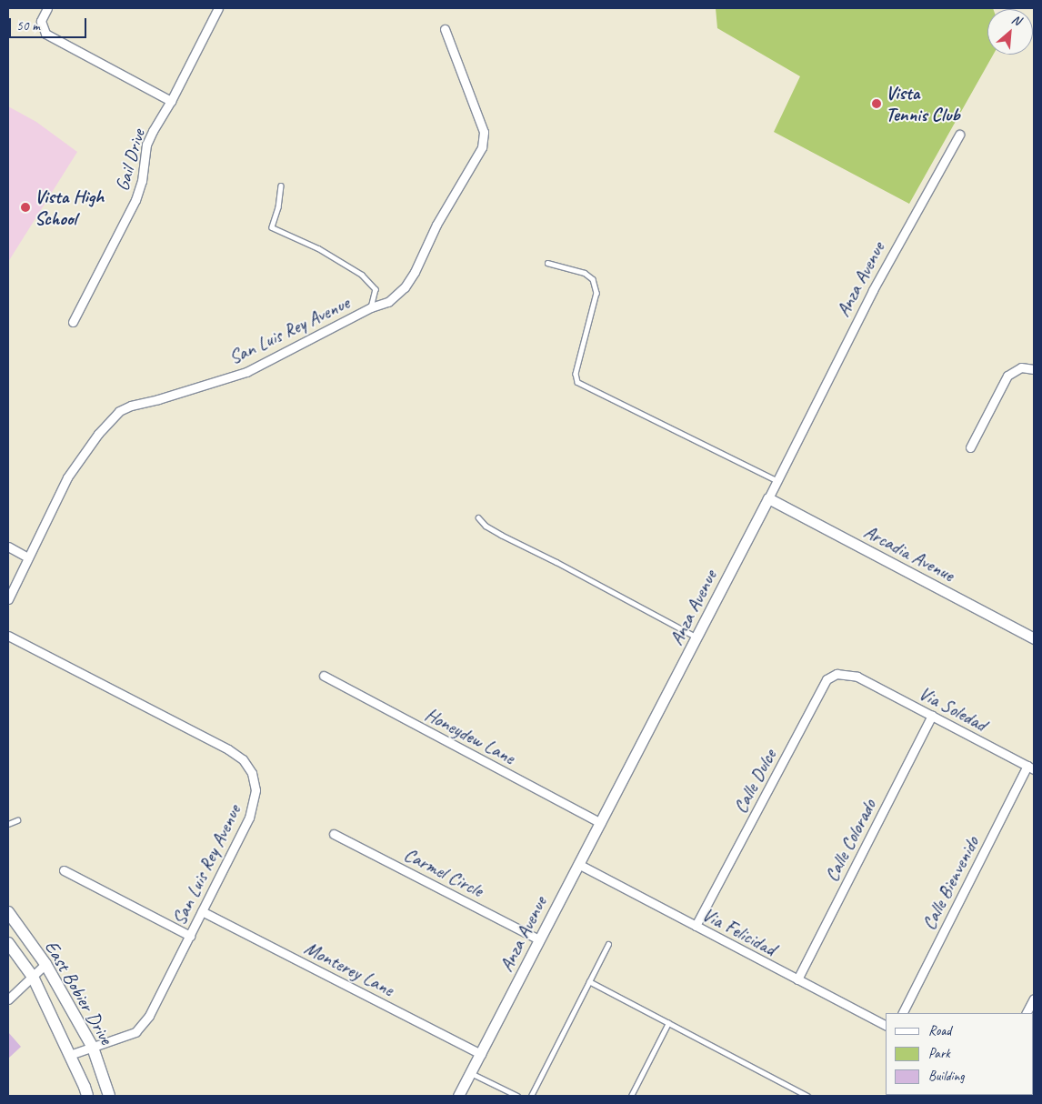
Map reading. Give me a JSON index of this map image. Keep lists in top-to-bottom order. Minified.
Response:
{"streets":{"main road":["East Bobier Drive"],"street":["Gail Drive","Anza Avenue","San Luis Rey Avenue","Arcadia Avenue","Via Soledad","Honeydew Lane","Calle Dulce","Calle Colorado","Carmel Circle","Calle Bienvenido","Via Felicidad","Monterey Lane"]},"crossings":[["Anza Avenue","Arcadia Avenue"],["Anza Avenue","Honeydew Lane"],["Anza Avenue","Carmel Circle"],["Anza Avenue","Via Felicidad"],["Anza Avenue","Monterey Lane"],["San Luis Rey Avenue","Monterey Lane"],["San Luis Rey Avenue","East Bobier Drive"],["Via Soledad","Calle Dulce"],["Via Soledad","Calle Colorado"],["Via Soledad","Calle Bienvenido"],["Calle Dulce","Via Felicidad"],["Calle Colorado","Via Felicidad"]],"places":["Vista Tennis Club","Vista High School"],"legend":["Road","Park","Building"],"scale_bar":"50 m","north":"top right"}
